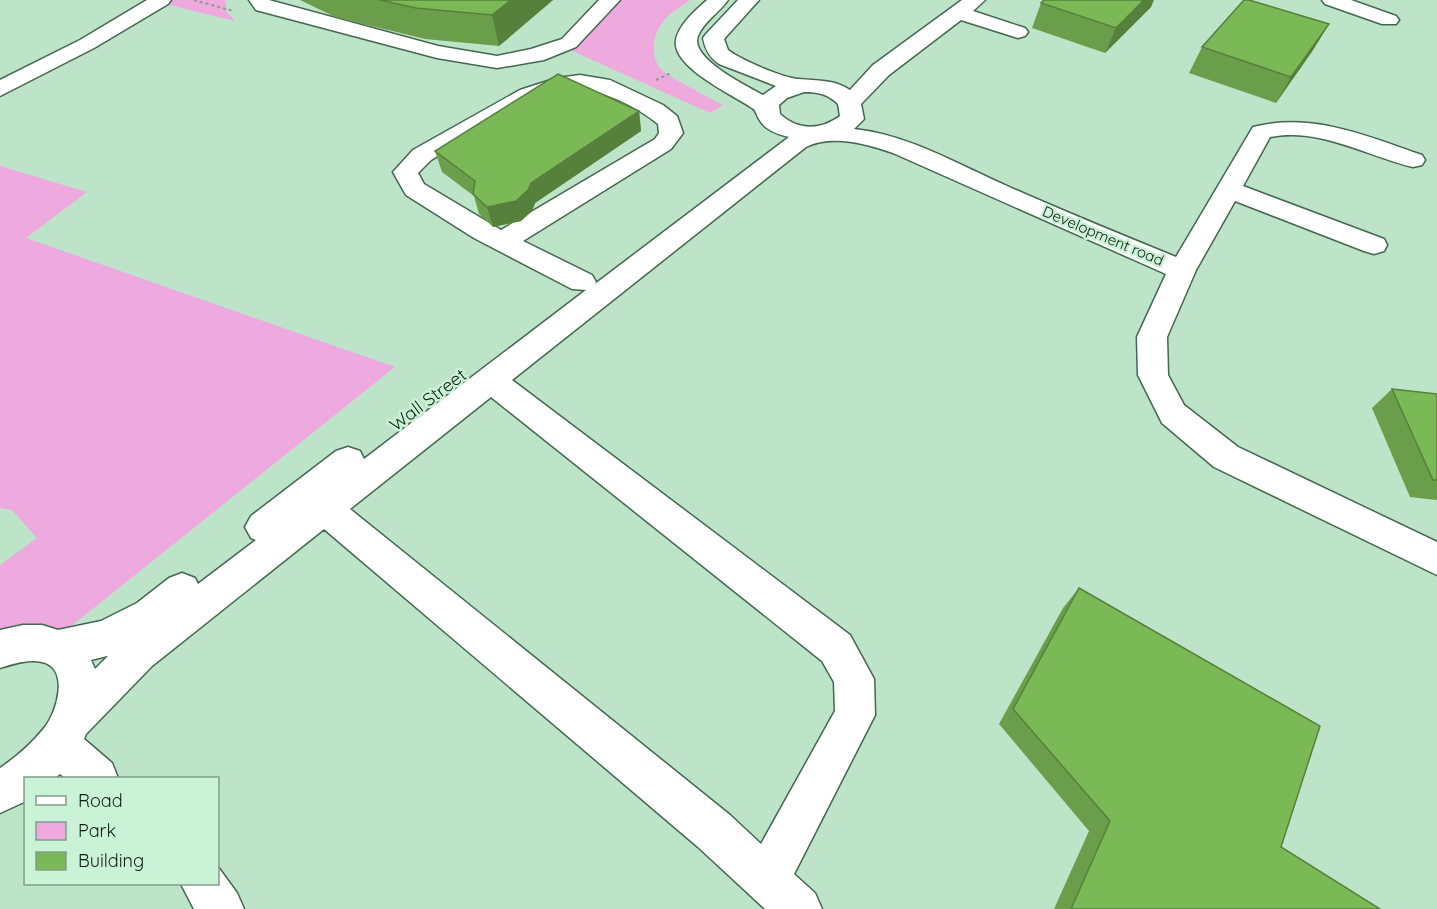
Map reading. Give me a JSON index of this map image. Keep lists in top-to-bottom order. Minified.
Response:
{"streets":{"street":["Development road","Wall Street"]},"legend":["Road","Park","Building"]}
